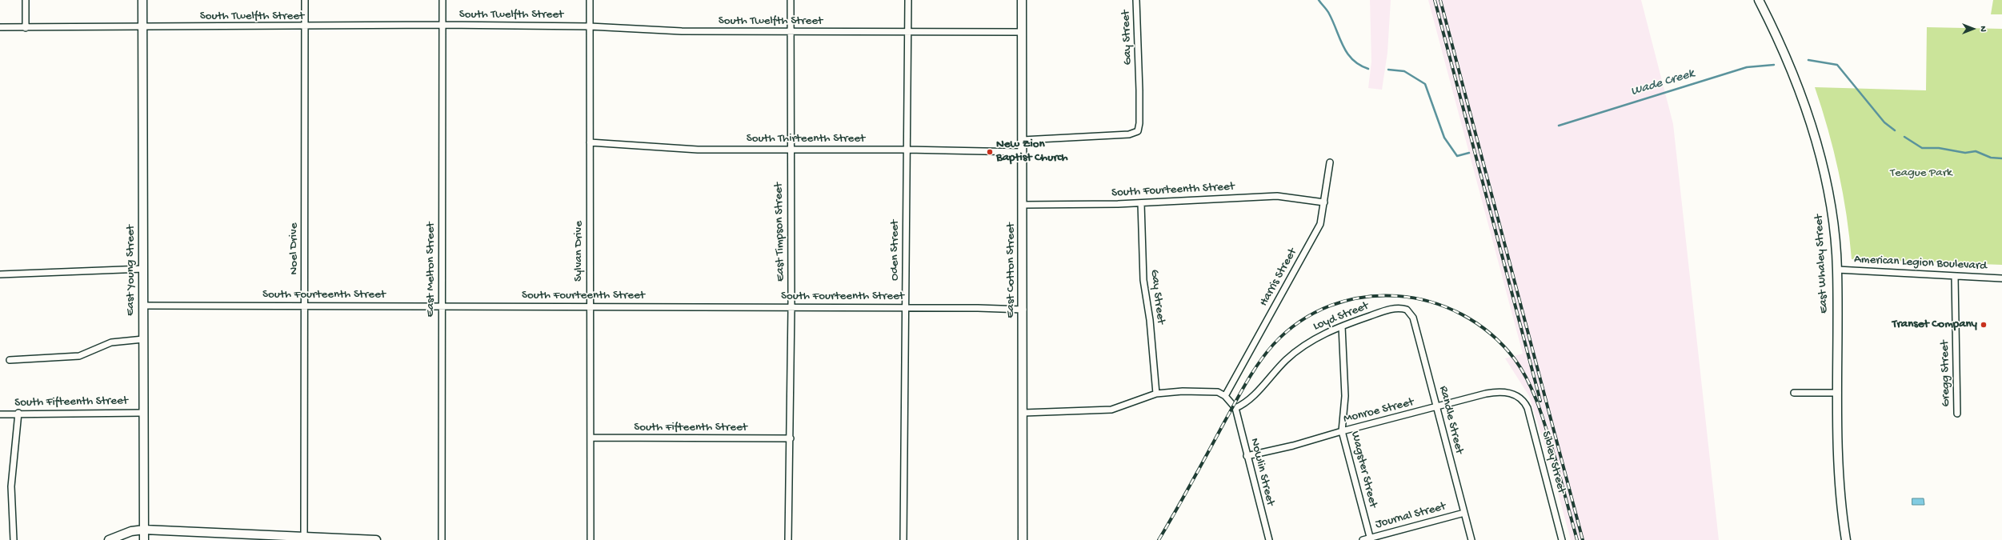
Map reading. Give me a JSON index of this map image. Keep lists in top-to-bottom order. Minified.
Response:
{"streets":{"street":["South Twelfth Street","Gay Street","South Thirteenth Street","South Fourteenth Street","East Timpson Street","Noel Drive","Oden Street","Sylvan Drive","American Legion Boulevard","East Whaley Street","East Melton Street","East Young Street","East Cotton Street","Harris Street","Loyd Street","Gregg Street","South Fifteenth Street","Monroe Street","Randle Street","Sibley Street","Wagster Street","Nowlin Street","Journal Street"]},"crossings":[["South Twelfth Street","East Timpson Street"],["South Twelfth Street","Noel Drive"],["South Twelfth Street","Oden Street"],["South Twelfth Street","Sylvan Drive"],["South Twelfth Street","East Melton Street"],["South Twelfth Street","East Young Street"],["South Twelfth Street","East Cotton Street"],["Gay Street","South Fourteenth Street"],["Gay Street","East Cotton Street"],["South Thirteenth Street","East Timpson Street"],["South Thirteenth Street","Oden Street"],["South Thirteenth Street","Sylvan Drive"],["South Thirteenth Street","East Cotton Street"],["South Fourteenth Street","East Timpson Street"],["South Fourteenth Street","Noel Drive"],["South Fourteenth Street","Oden Street"],["South Fourteenth Street","Sylvan Drive"],["South Fourteenth Street","East Melton Street"],["South Fourteenth Street","East Young Street"],["South Fourteenth Street","East Cotton Street"],["South Fourteenth Street","Harris Street"],["East Timpson Street","South Fifteenth Street"],["Sylvan Drive","South Fifteenth Street"],["American Legion Boulevard","East Whaley Street"],["American Legion Boulevard","Gregg Street"],["East Young Street","South Fifteenth Street"],["Loyd Street","Randle Street"],["Loyd Street","Wagster Street"],["Loyd Street","Nowlin Street"],["Monroe Street","Randle Street"],["Monroe Street","Sibley Street"],["Monroe Street","Wagster Street"],["Monroe Street","Nowlin Street"],["Randle Street","Journal Street"],["Wagster Street","Journal Street"]],"water":["Wade Creek"],"parks":["Teague Park"],"places":["New Zion Baptist Church","Transet Company"],"north":"right"}
